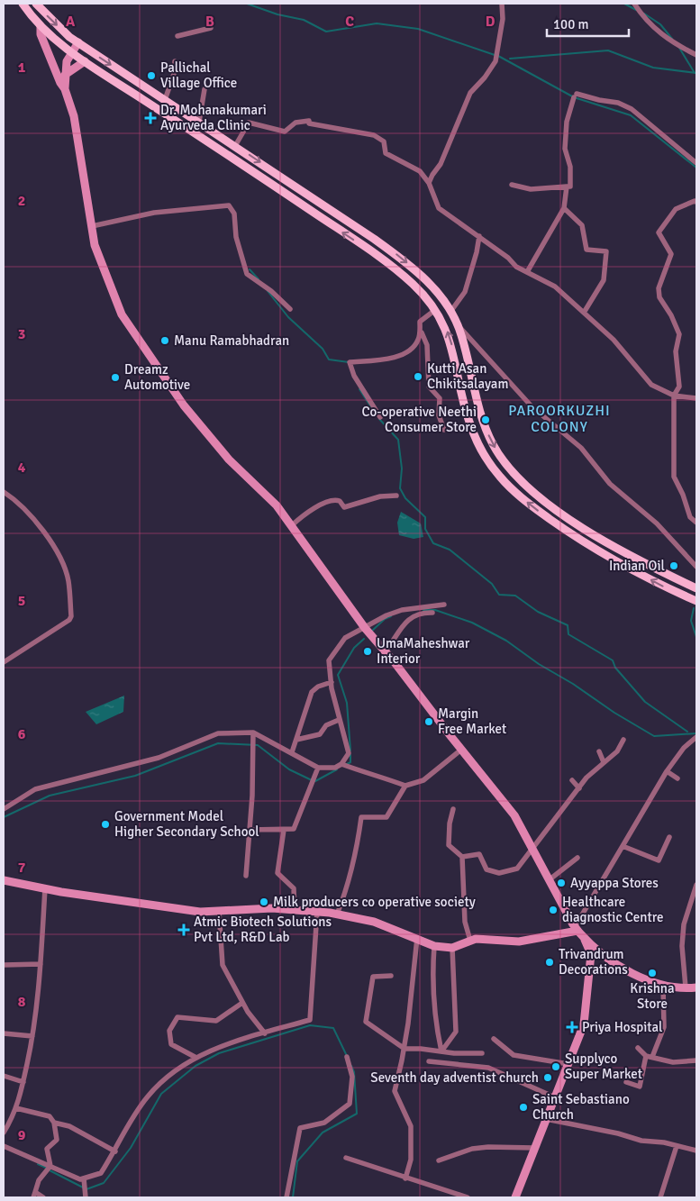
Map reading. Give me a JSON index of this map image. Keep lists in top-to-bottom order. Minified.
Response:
{"districts":["PAROORKUZHI COLONY"],"places":{"other":["Pallichal Village Office","Manu Ramabhadran","Kutti Asan Chikitsalayam","Dreamz Automotive","Co-operative Neethi Consumer Store","Indian Oil","UmaMaheshwar Interior","Margin Free Market","Government Model Higher Secondary School","Ayyappa Stores","Milk producers co operative society","Healthcare diagnostic Centre","Trivandrum Decorations","Krishna Store","Supplyco Super Market","Seventh day adventist church","Saint Sebastiano Church"],"health":["Dr. Mohanakumari Ayurveda Clinic","Atmic Biotech Solutions Pvt Ltd, R&D Lab","Priya Hospital"]},"scale_bar":"100 m","grid":{"columns":["A","B","C","D"],"rows":["1","2","3","4","5","6","7","8","9"]}}
